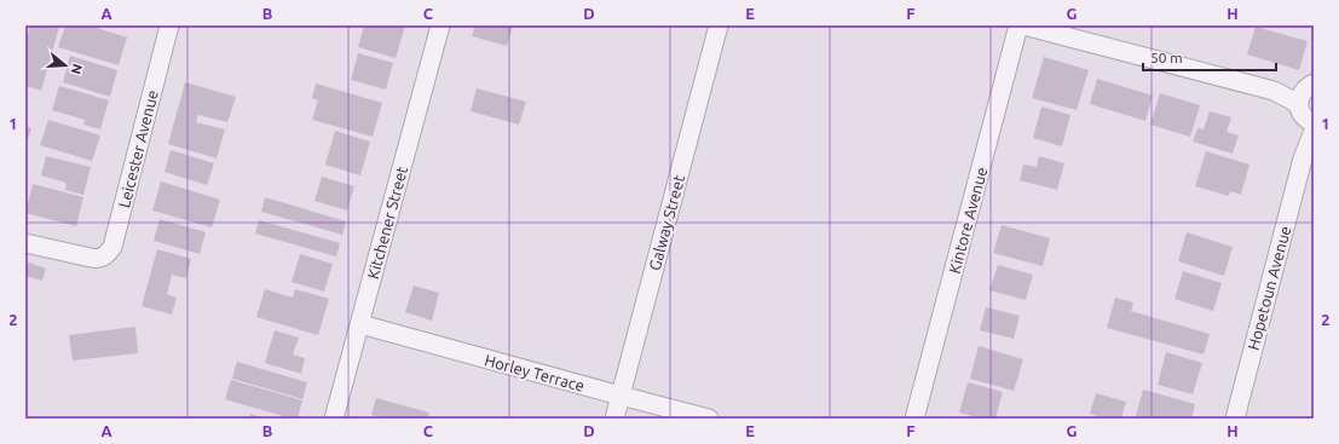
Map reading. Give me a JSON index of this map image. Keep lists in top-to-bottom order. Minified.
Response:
{"streets":{"street":["Leicester Avenue","Kintore Avenue","Kitchener Street","Galway Street","Hopetoun Avenue","Horley Terrace"]},"crossings":[["Kitchener Street","Horley Terrace"],["Galway Street","Horley Terrace"]],"scale_bar":"50 m","north":"right","grid":{"columns":["A","B","C","D","E","F","G","H"],"rows":["1","2"]}}
